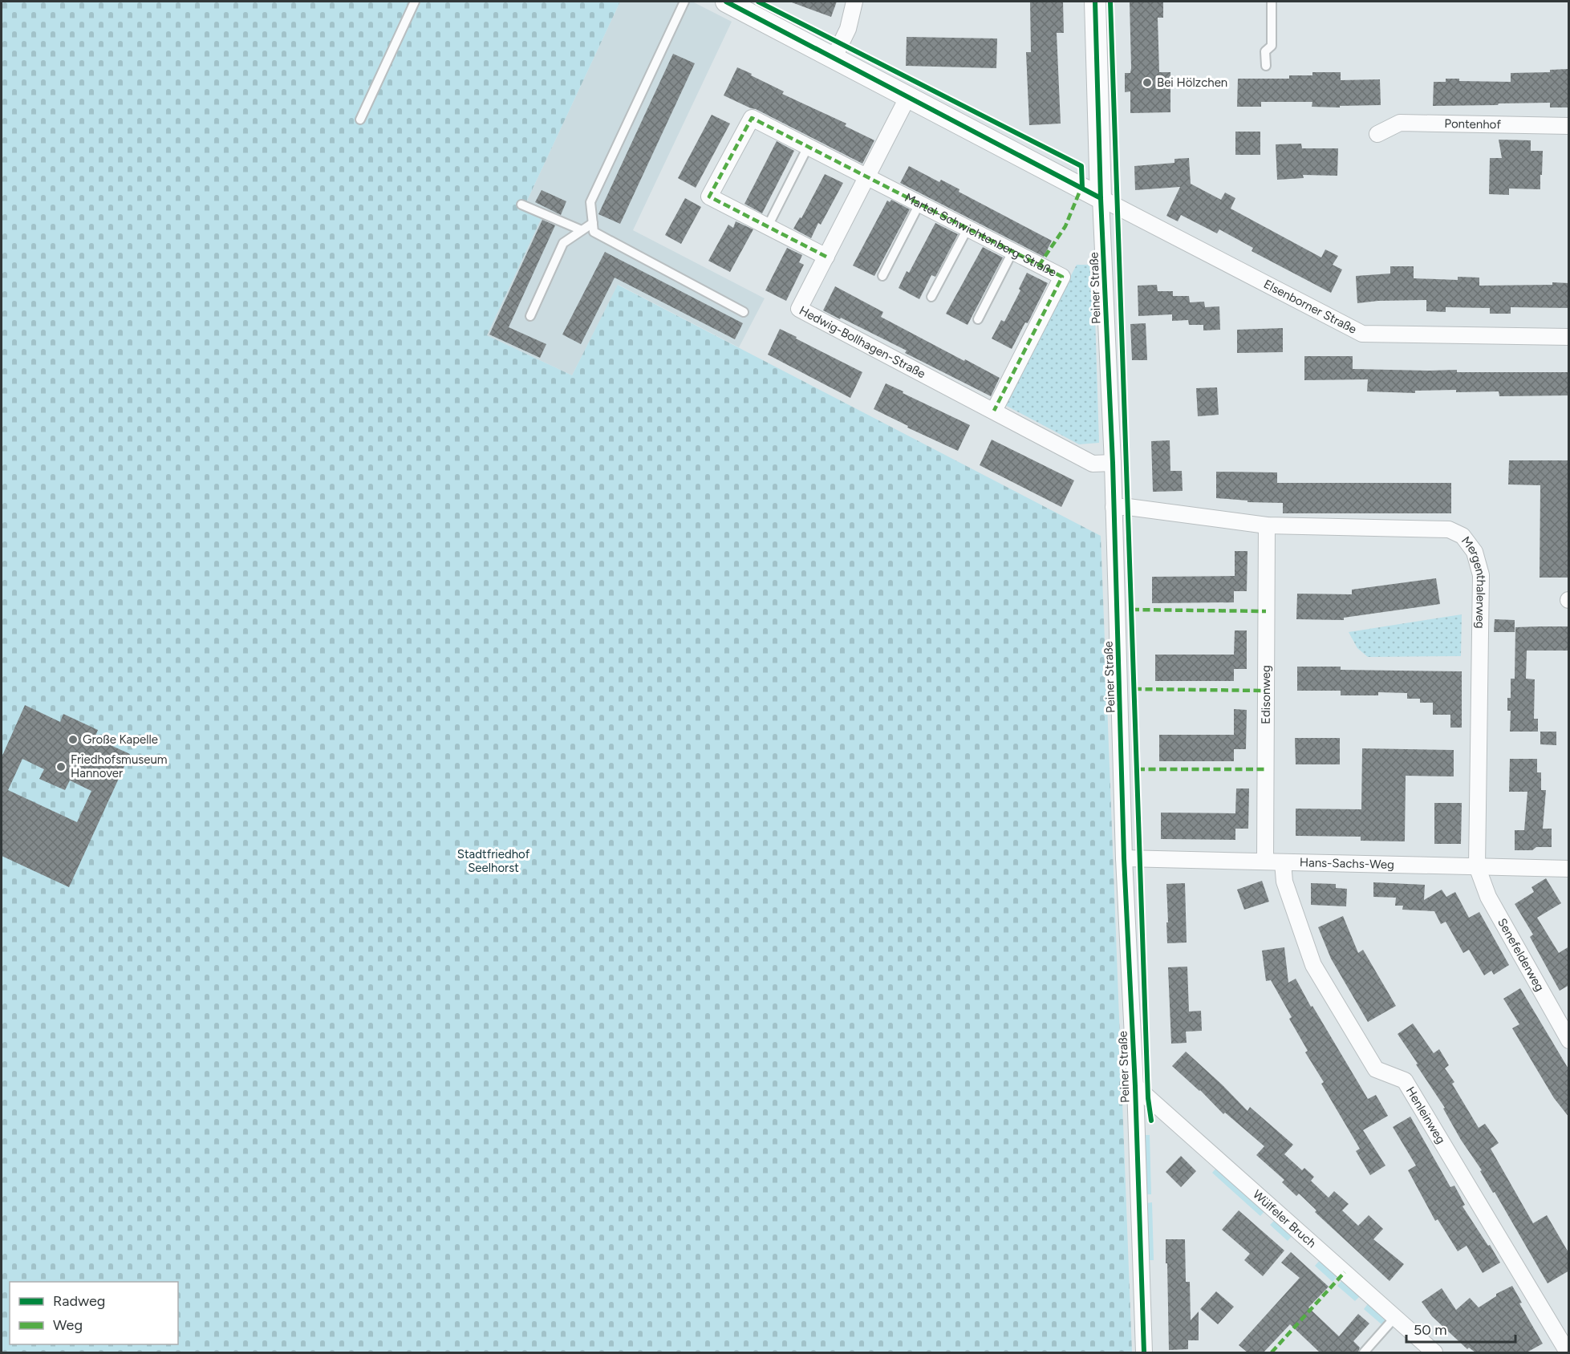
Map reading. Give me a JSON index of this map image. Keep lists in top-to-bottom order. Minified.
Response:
{"streets":{"street":["Pontenhof","Martel-Schwichtenberg-Straße","Peiner Straße","Elsenborner Straße","Hedwig-Bollhagen-Straße","Mergenthalerweg","Edisonweg","Hans-Sachs-Weg","Senefelderweg","Henleinweg","Wülfeler Bruch"]},"crossings":[["Martel-Schwichtenberg-Straße","Hedwig-Bollhagen-Straße"],["Peiner Straße","Elsenborner Straße"],["Peiner Straße","Hedwig-Bollhagen-Straße"],["Peiner Straße","Mergenthalerweg"],["Peiner Straße","Hans-Sachs-Weg"],["Peiner Straße","Wülfeler Bruch"],["Mergenthalerweg","Edisonweg"],["Mergenthalerweg","Hans-Sachs-Weg"],["Mergenthalerweg","Senefelderweg"],["Edisonweg","Hans-Sachs-Weg"],["Hans-Sachs-Weg","Senefelderweg"],["Hans-Sachs-Weg","Henleinweg"]],"parks":["Stadtfriedhof Seelhorst"],"places":["Bei Hölzchen","Große Kapelle","Friedhofsmuseum Hannover"],"legend":["Radweg","Weg"],"scale_bar":"50 m"}
